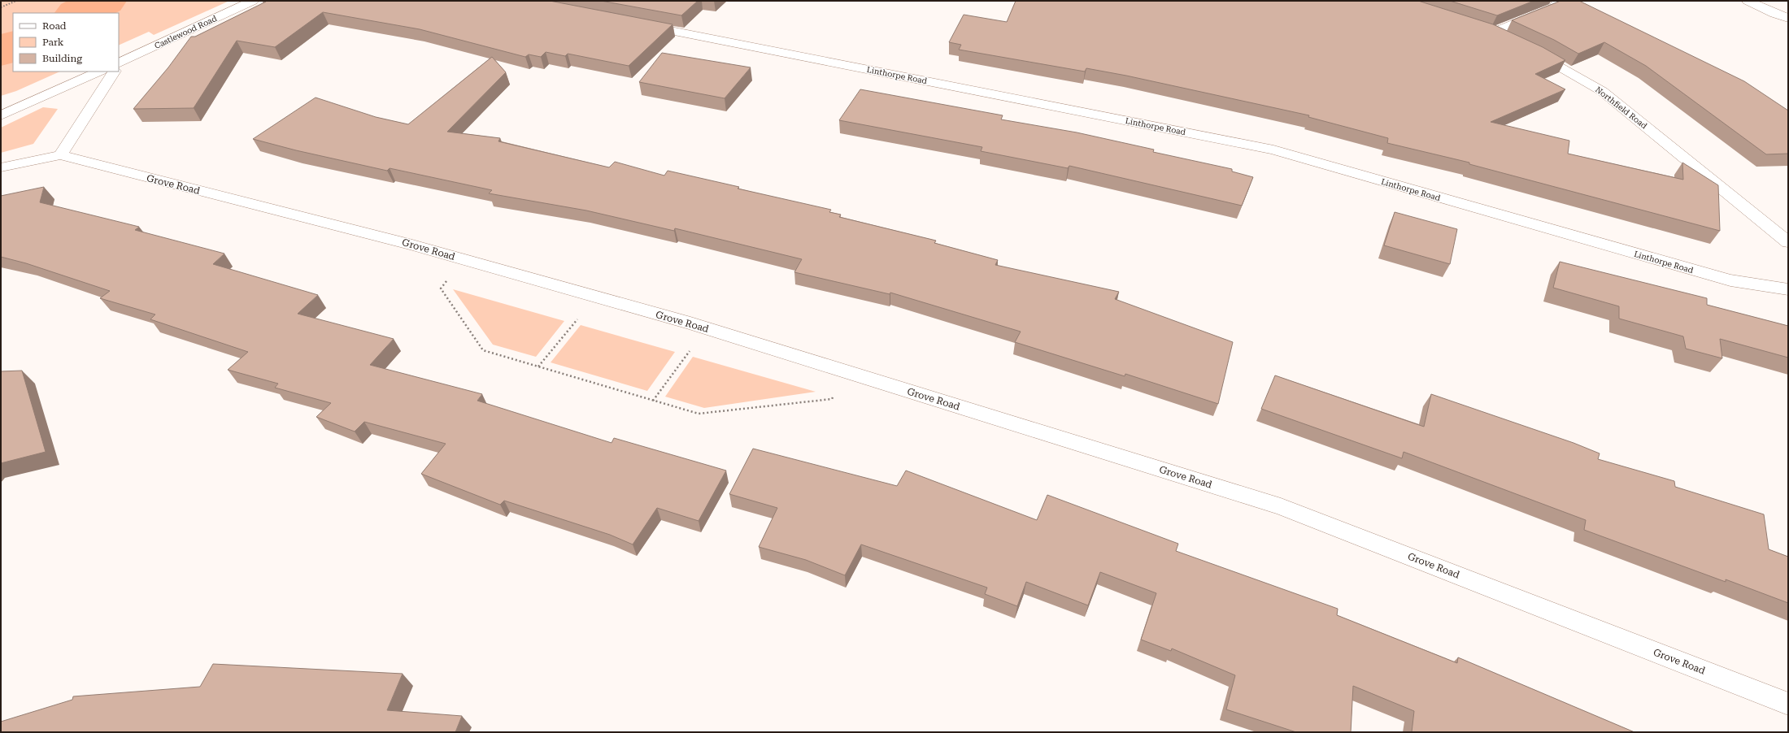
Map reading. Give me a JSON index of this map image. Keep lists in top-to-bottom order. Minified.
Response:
{"streets":{"street":["Castlewood Road","Linthorpe Road","Northfield Road","Grove Road"]},"legend":["Road","Park","Building"]}
